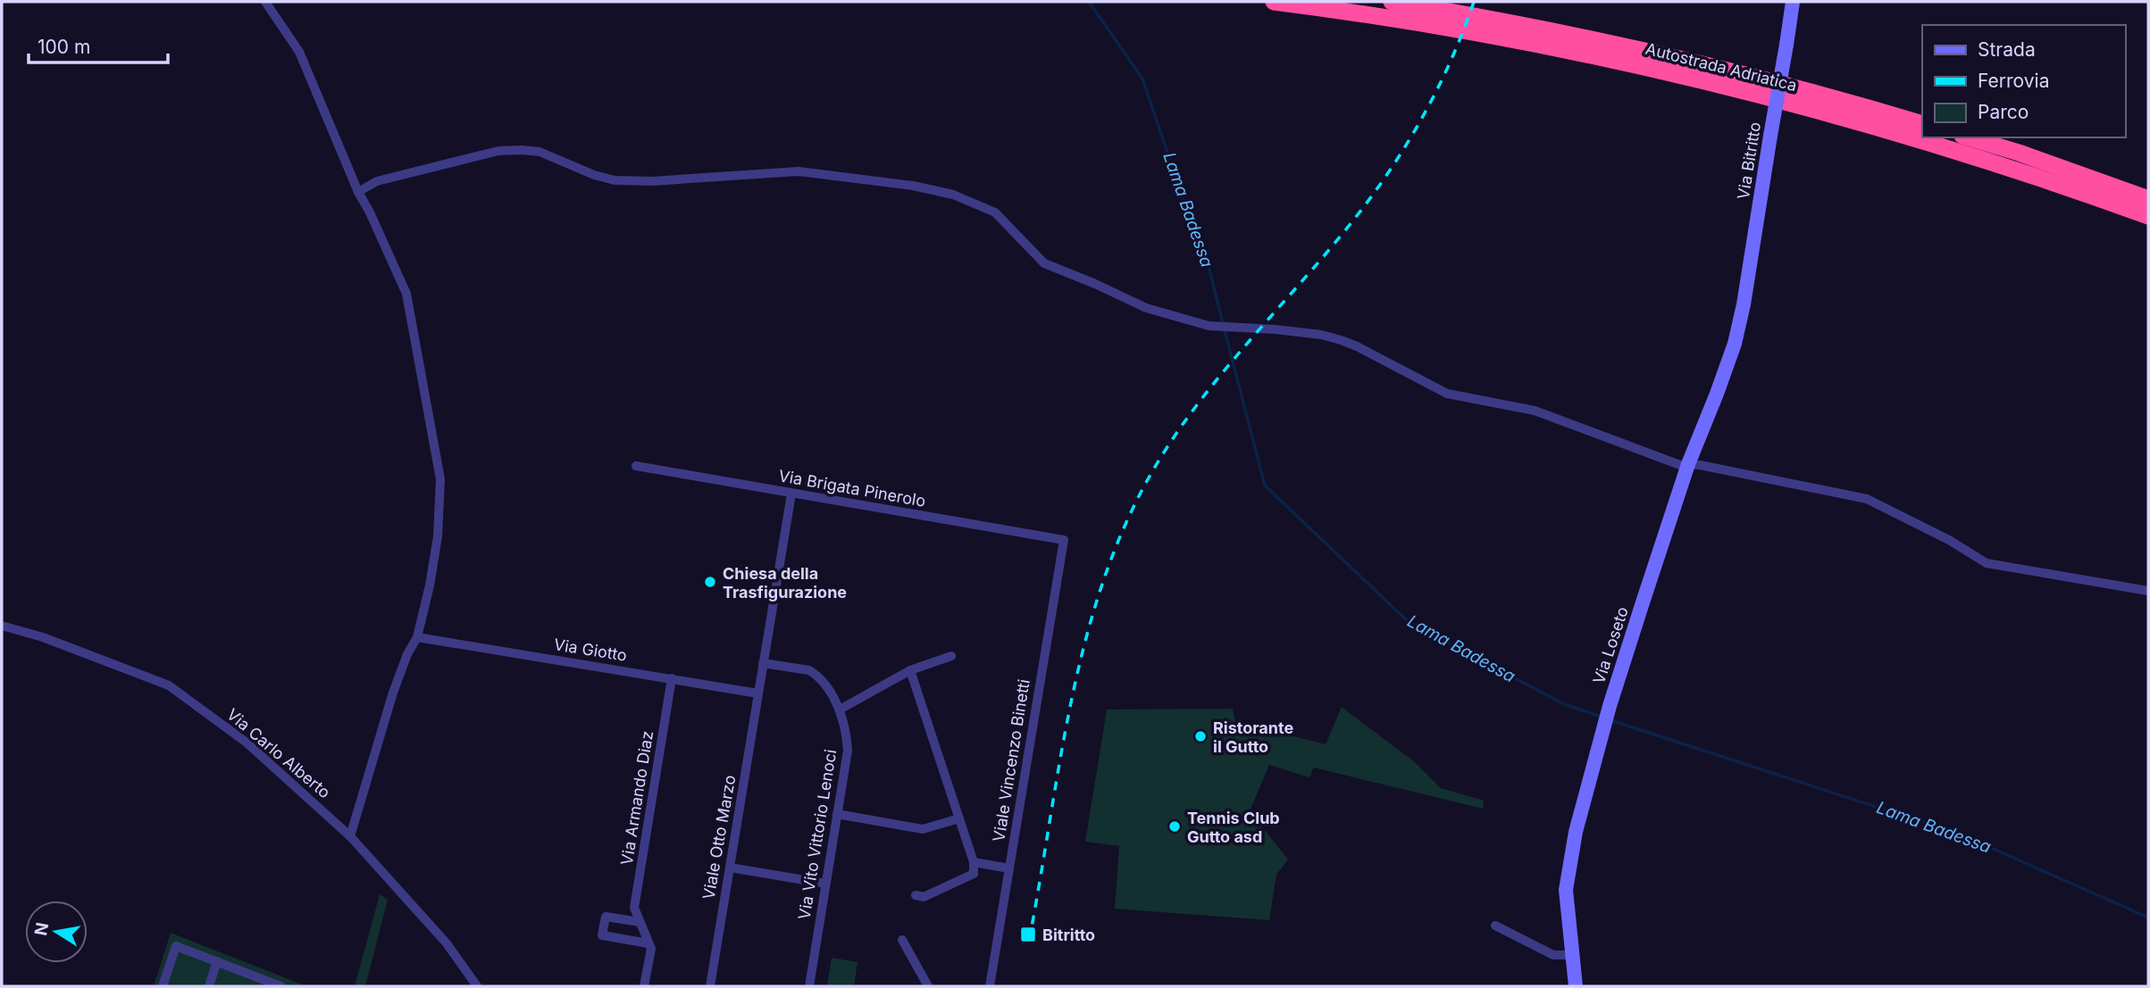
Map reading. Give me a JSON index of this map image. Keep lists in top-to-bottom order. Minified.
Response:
{"streets":{"highway":["Autostrada Adriatica"],"main road":["Via Bitritto","Via Loseto"],"street":["Via Brigata Pinerolo","Via Giotto","Via Carlo Alberto","Viale Vincenzo Binetti","Via Armando Diaz","Via Vito Vittorio Lenoci","Viale Otto Marzo"]},"crossings":[["Via Bitritto","Via Loseto"],["Via Brigata Pinerolo","Viale Vincenzo Binetti"],["Via Brigata Pinerolo","Viale Otto Marzo"],["Via Giotto","Via Armando Diaz"],["Via Giotto","Viale Otto Marzo"],["Via Vito Vittorio Lenoci","Viale Otto Marzo"]],"water":["Lama Badessa"],"places":{"other":["Chiesa della Trasfigurazione","Ristorante il Gutto","Tennis Club Gutto asd"],"transit":["Bitritto"]},"legend":["Strada","Ferrovia","Parco"],"scale_bar":"100 m","north":"left"}
